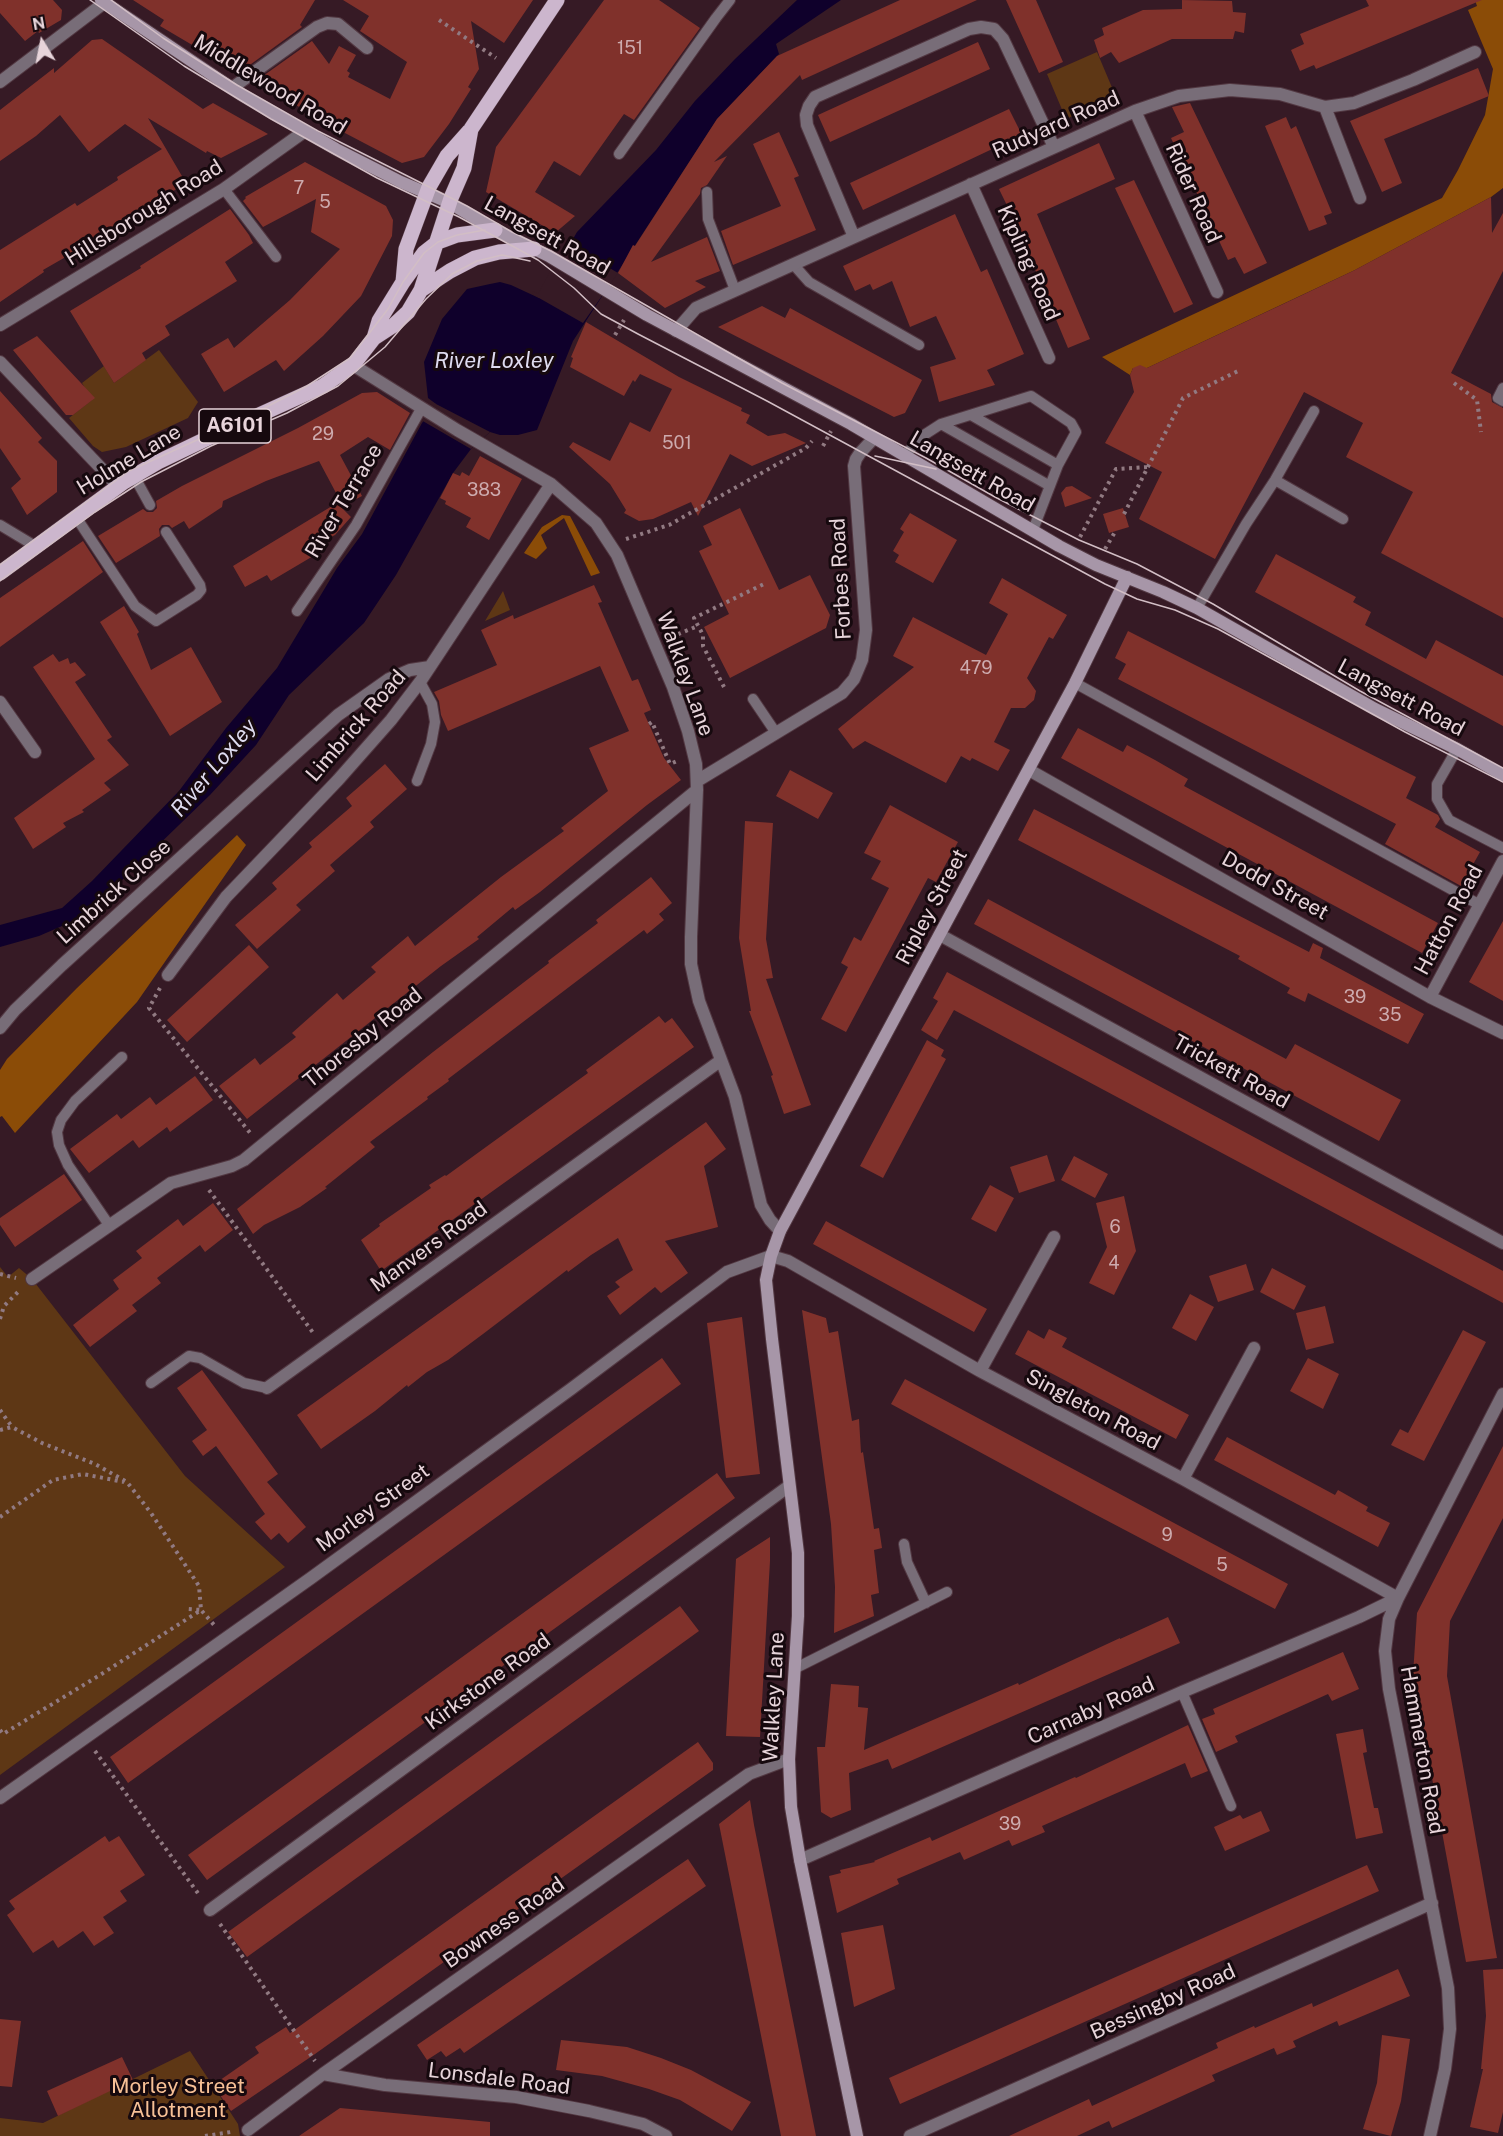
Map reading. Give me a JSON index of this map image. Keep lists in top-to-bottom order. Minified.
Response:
{"streets":{"main road":["A6101","Holme Lane"],"street":["Middlewood Road","Rudyard Road","Rider Road","Hillsborough Road","Langsett Road","Kipling Road","Forbes Road","Walkley Lane","Limbrick Road","Dodd Street","Limbrick Close","Ripley Street","Hatton Road","Thoresby Road","Trickett Road","Manvers Road","Singleton Road","Morley Street","Kirkstone Road","Carnaby Road","Hammerton Road","Bowness Road","Bessingby Road","Lonsdale Road"],"lane":["River Terrace"]},"crossings":[["Middlewood Road","Hillsborough Road"],["Middlewood Road","Langsett Road"],["Middlewood Road","Holme Lane"],["Rudyard Road","Rider Road"],["Rudyard Road","Langsett Road"],["Rudyard Road","Kipling Road"],["Langsett Road","A6101"],["Langsett Road","Holme Lane"],["Langsett Road","Forbes Road"],["Langsett Road","Ripley Street"],["A6101","Holme Lane"],["Holme Lane","Walkley Lane"],["River Terrace","Walkley Lane"],["Forbes Road","Walkley Lane"],["Forbes Road","Thoresby Road"],["Walkley Lane","Limbrick Road"],["Walkley Lane","Ripley Street"],["Walkley Lane","Thoresby Road"],["Walkley Lane","Manvers Road"],["Walkley Lane","Singleton Road"],["Walkley Lane","Morley Street"],["Walkley Lane","Kirkstone Road"],["Walkley Lane","Carnaby Road"],["Walkley Lane","Bowness Road"],["Limbrick Road","Limbrick Close"],["Dodd Street","Ripley Street"],["Dodd Street","Hatton Road"],["Ripley Street","Trickett Road"],["Ripley Street","Singleton Road"],["Ripley Street","Morley Street"],["Singleton Road","Morley Street"],["Singleton Road","Carnaby Road"],["Singleton Road","Hammerton Road"],["Carnaby Road","Hammerton Road"],["Hammerton Road","Bessingby Road"],["Bowness Road","Lonsdale Road"]],"water":["River Loxley"],"parks":["Morley Street Allotment"],"house_numbers":["151","7","5","29","501","383","479","39","35","6","4","9","5","39"],"north":"top"}
